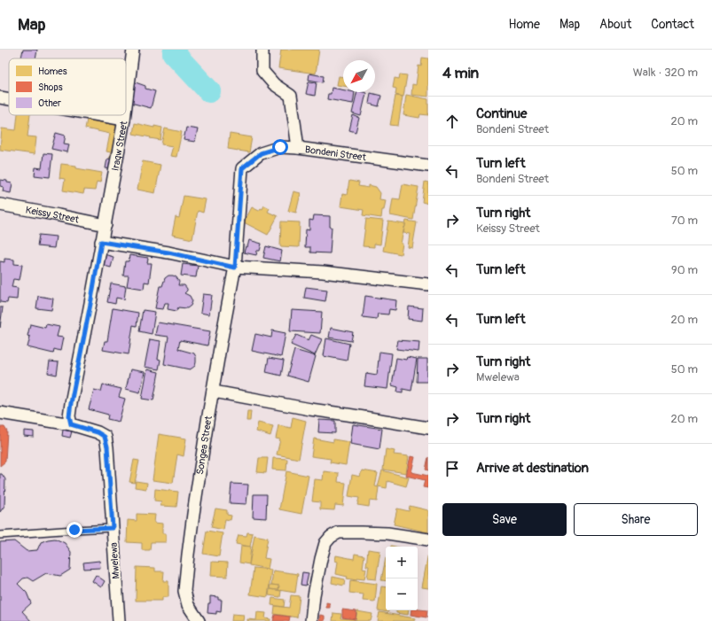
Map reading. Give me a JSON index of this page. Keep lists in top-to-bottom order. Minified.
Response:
{"streets":{"street":["Iraqw Street","Bondeni Street","Keissy Street","Songea Street","Mwelewa"]},"crossings":[["Iraqw Street","Keissy Street"],["Iraqw Street","Mwelewa"],["Bondeni Street","Songea Street"]],"legend":["Homes","Shops","Other"],"north":"bottom left","page":{"header":"Map","nav":["Home","Map","About","Contact"],"heading":["4 min","Walk · 320 m"],"list":[["Continue","Bondeni Street","20 m"],["Turn left","Bondeni Street","50 m"],["Turn right","Keissy Street","70 m"],["Turn left","90 m"],["Turn left","20 m"],["Turn right","Mwelewa","50 m"],["Turn right","20 m"],"Arrive at destination"],"buttons":["Save","Share"],"map_buttons":["+","−"]}}
